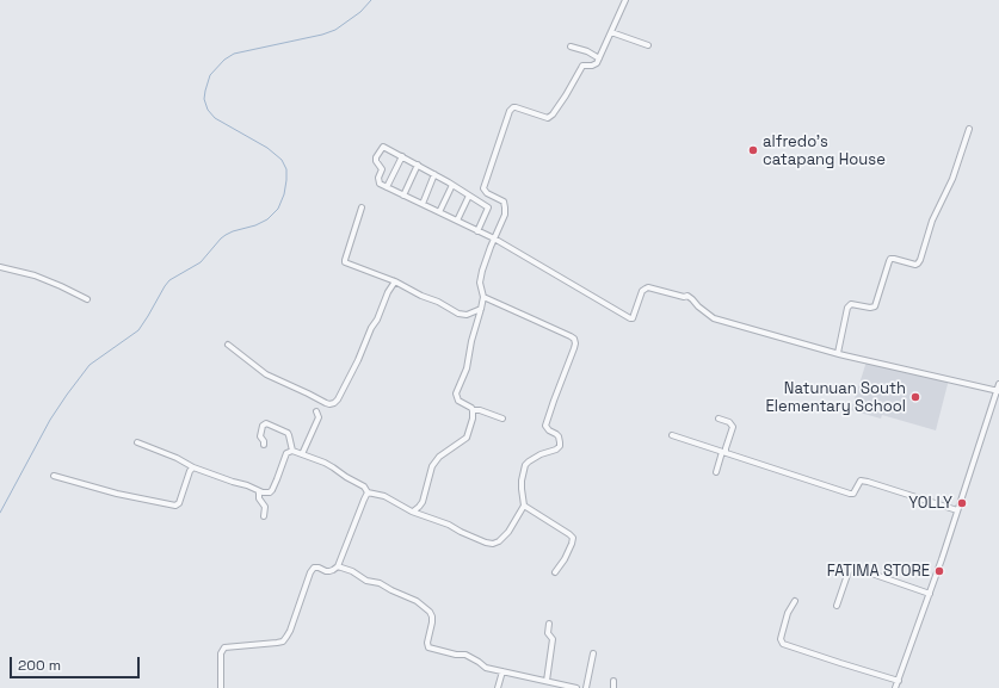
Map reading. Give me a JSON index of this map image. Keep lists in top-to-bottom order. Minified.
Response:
{"places":["alfredo's catapang House","Natunuan South Elementary School","YOLLY","FATIMA STORE"],"scale_bar":"200 m"}
